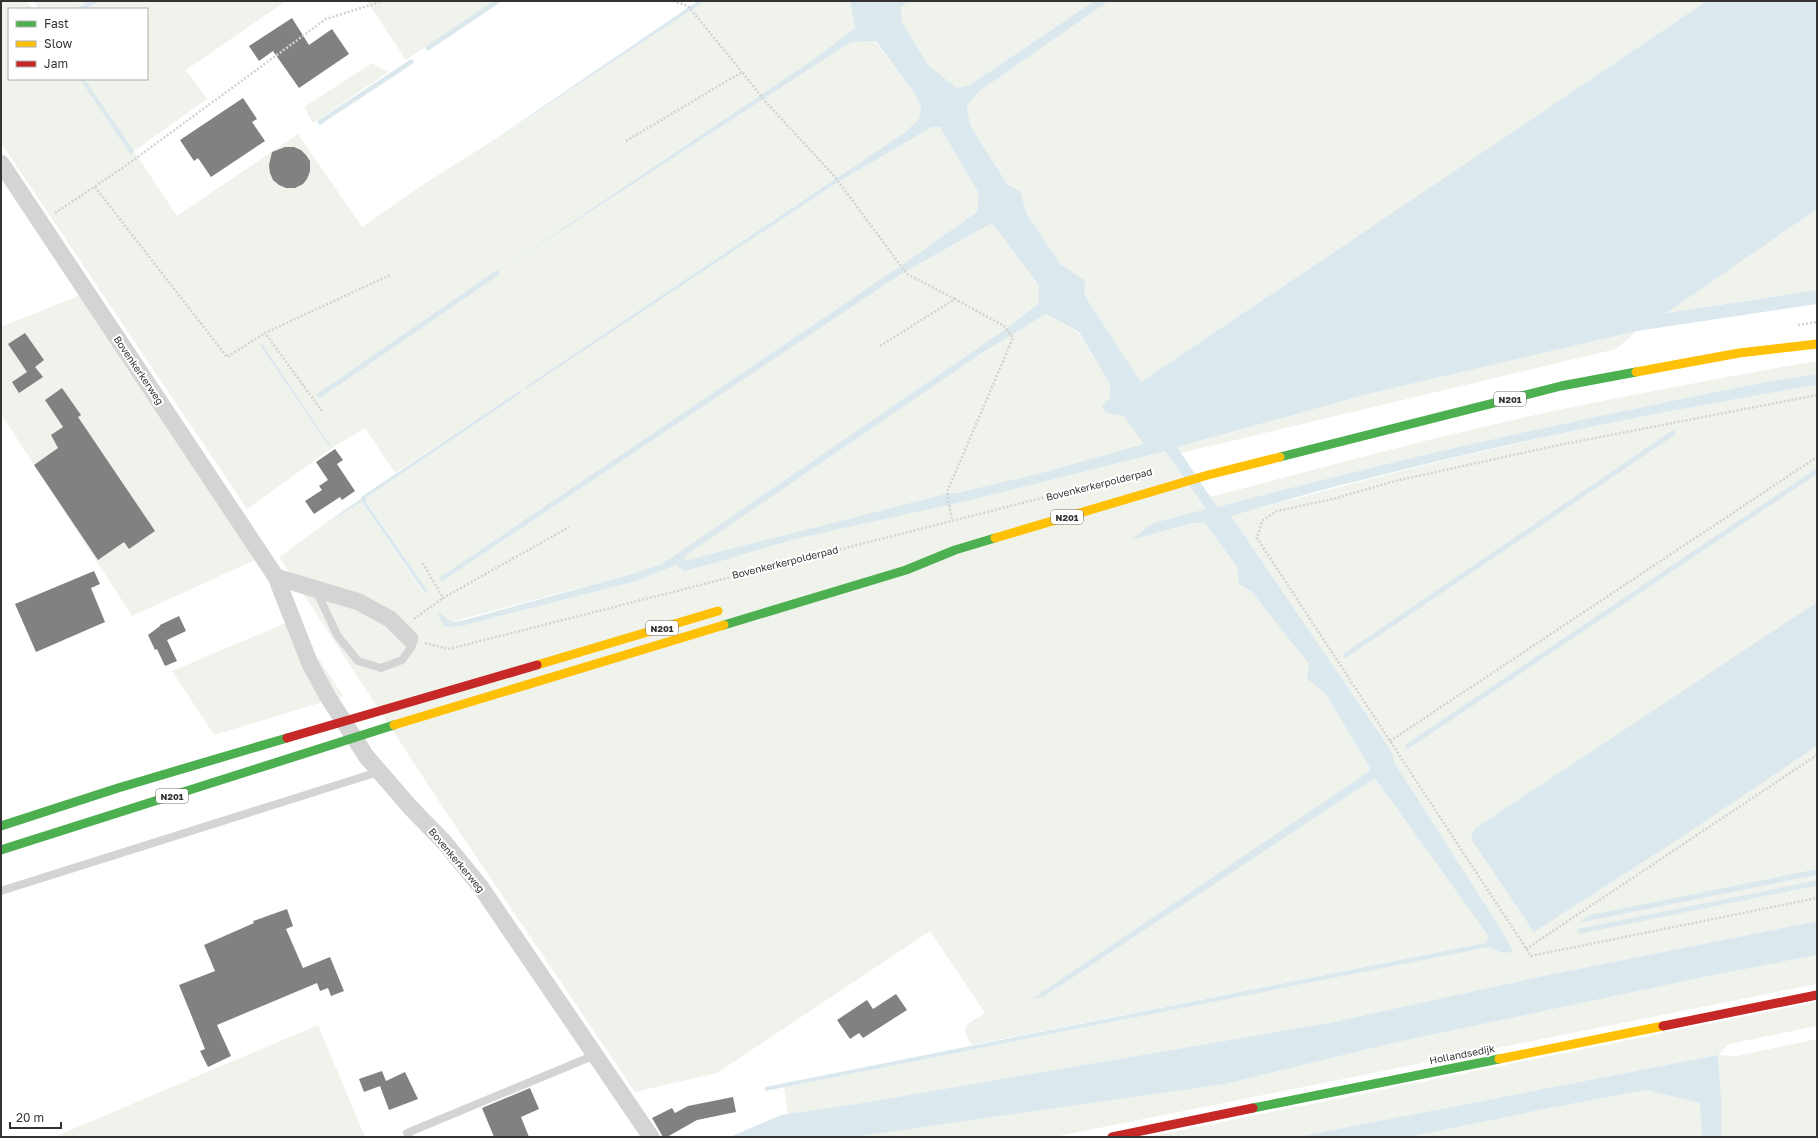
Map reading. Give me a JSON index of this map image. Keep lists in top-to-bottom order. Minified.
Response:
{"streets":{"main road":["N201","Hollandsedijk"],"street":["Bovenkerkerweg"],"path":["Bovenkerkerpolderpad"]},"legend":["Fast","Slow","Jam"],"scale_bar":"20 m"}
